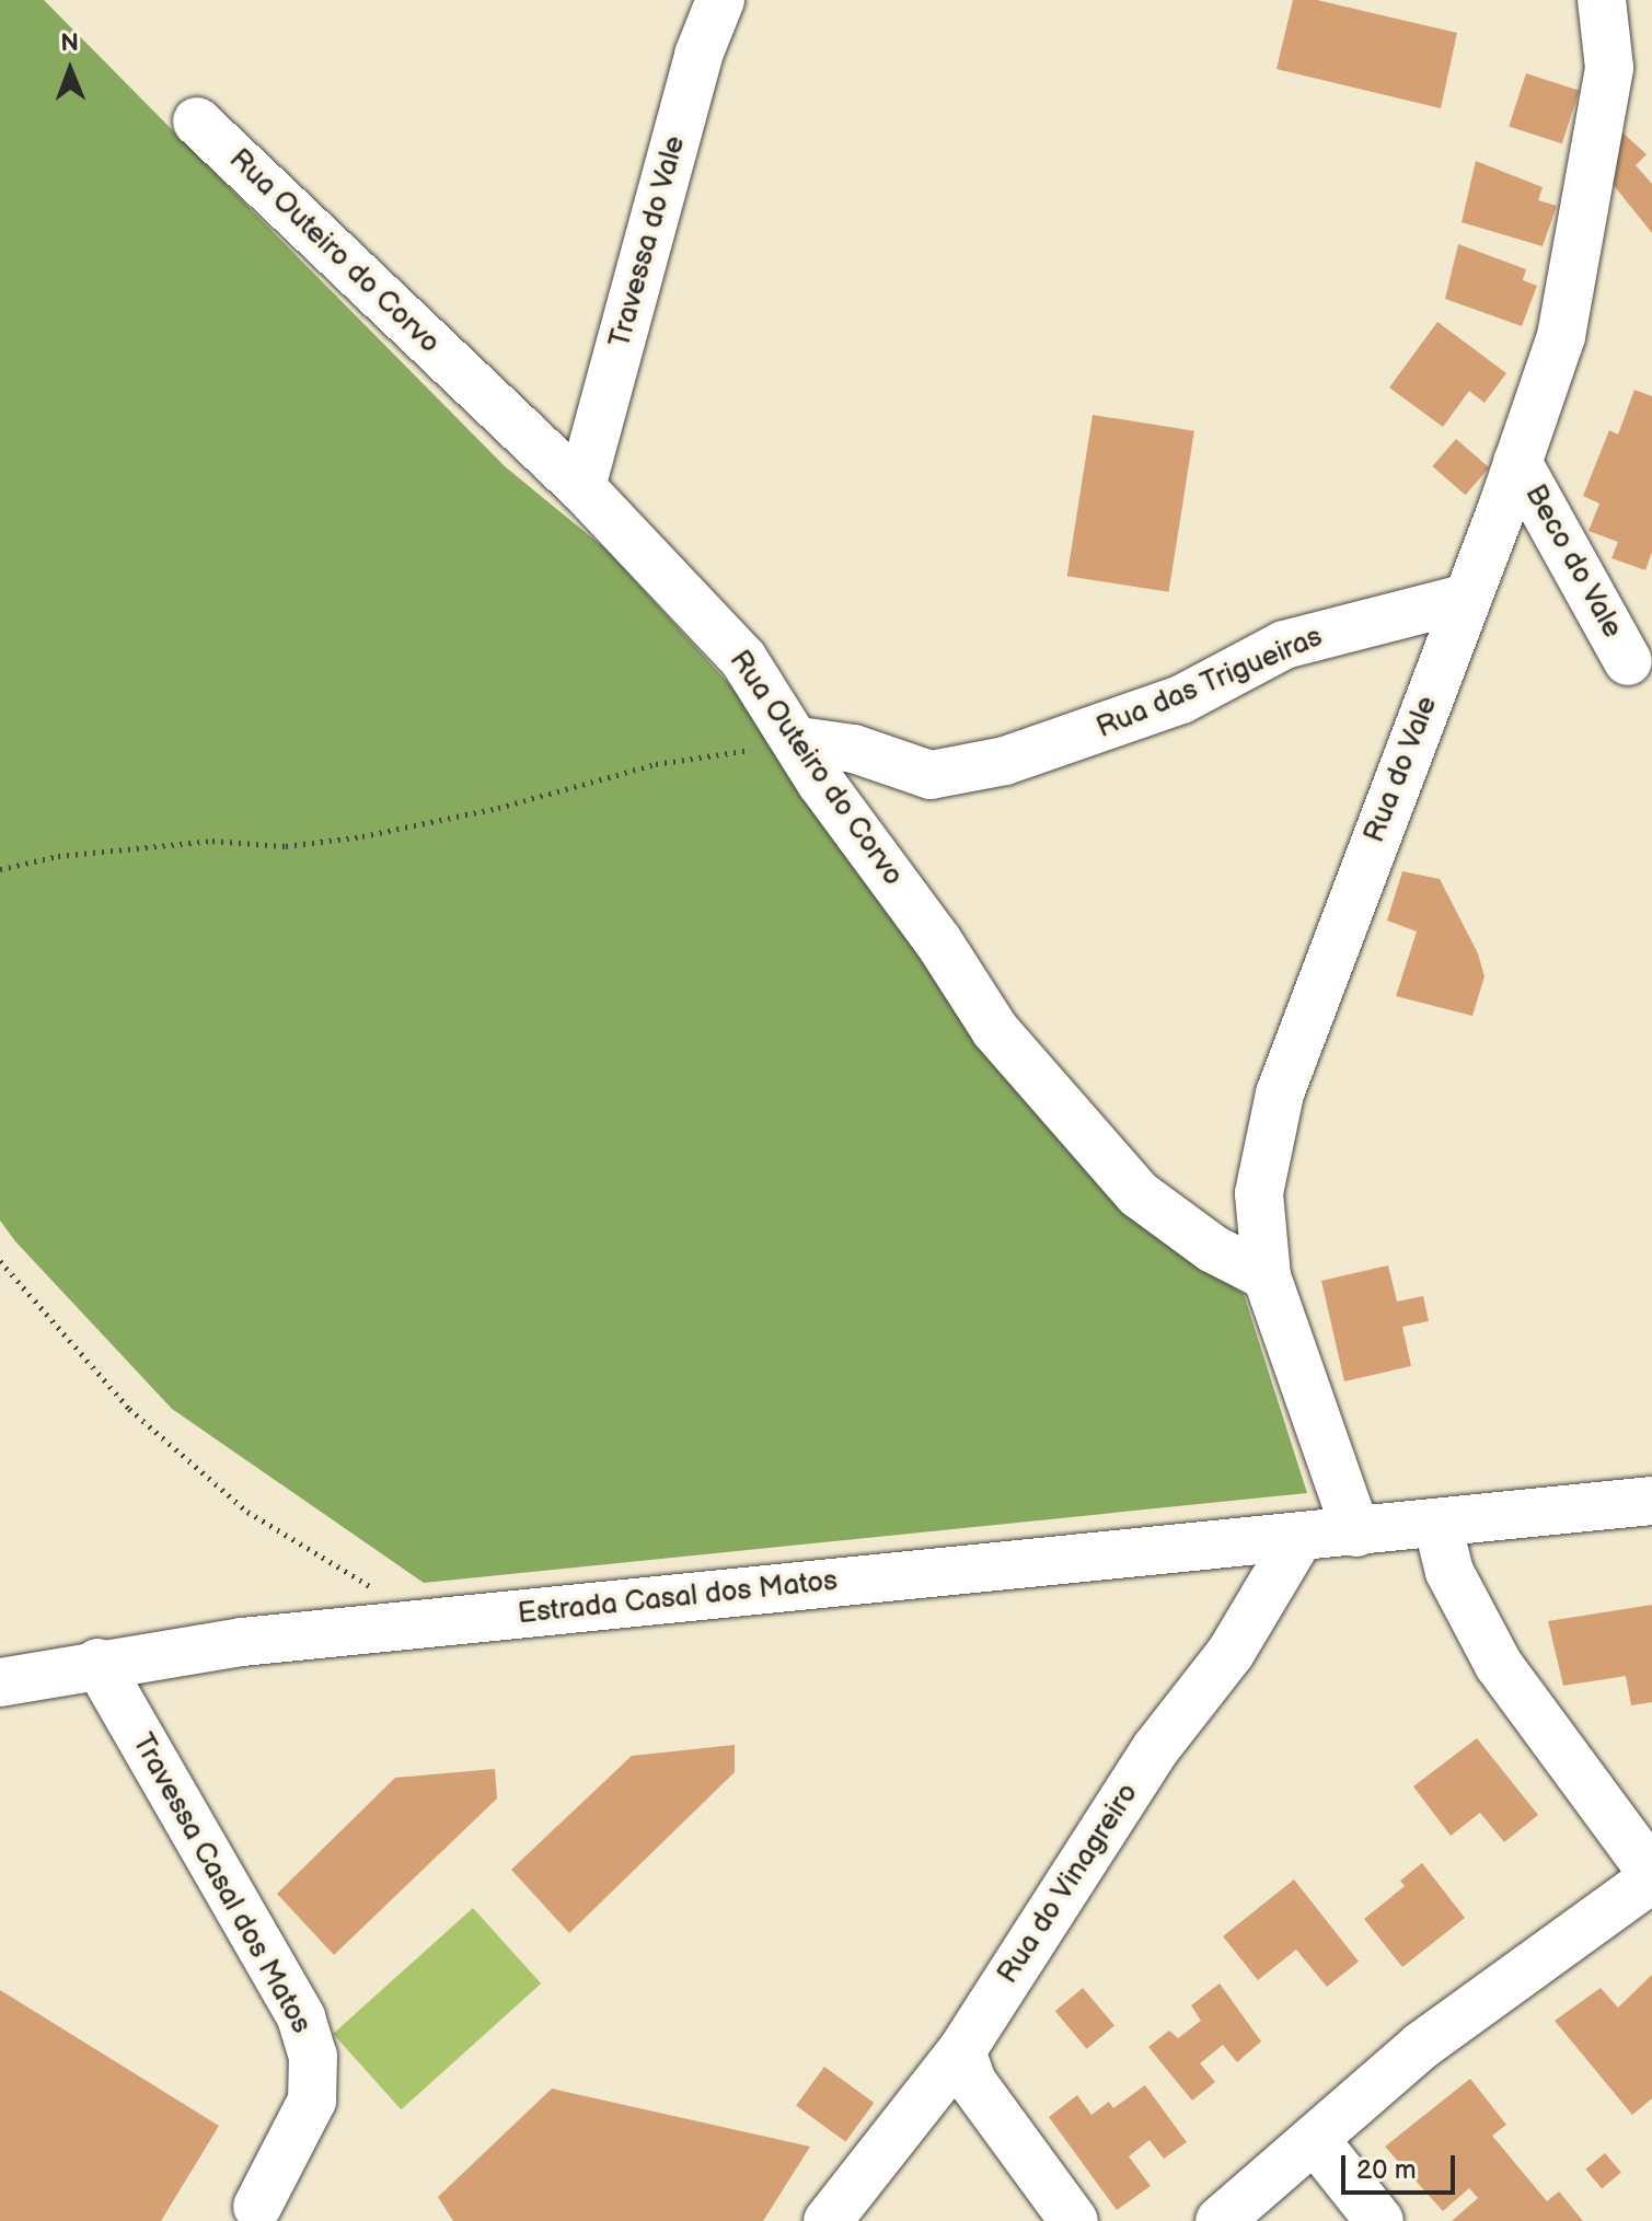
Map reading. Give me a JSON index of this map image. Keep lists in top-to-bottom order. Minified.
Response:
{"streets":{"street":["Travessa do Vale","Rua Outeiro do Corvo","Beco do Vale","Rua das Trigueiras","Rua do Vale","Estrada Casal dos Matos","Travessa Casal dos Matos","Rua do Vinagreiro"]},"crossings":[["Travessa do Vale","Rua Outeiro do Corvo"],["Rua Outeiro do Corvo","Rua das Trigueiras"],["Rua Outeiro do Corvo","Rua do Vale"],["Beco do Vale","Rua do Vale"],["Rua das Trigueiras","Rua do Vale"],["Rua do Vale","Estrada Casal dos Matos"],["Estrada Casal dos Matos","Travessa Casal dos Matos"],["Estrada Casal dos Matos","Rua do Vinagreiro"]],"scale_bar":"20 m","north":"top"}
